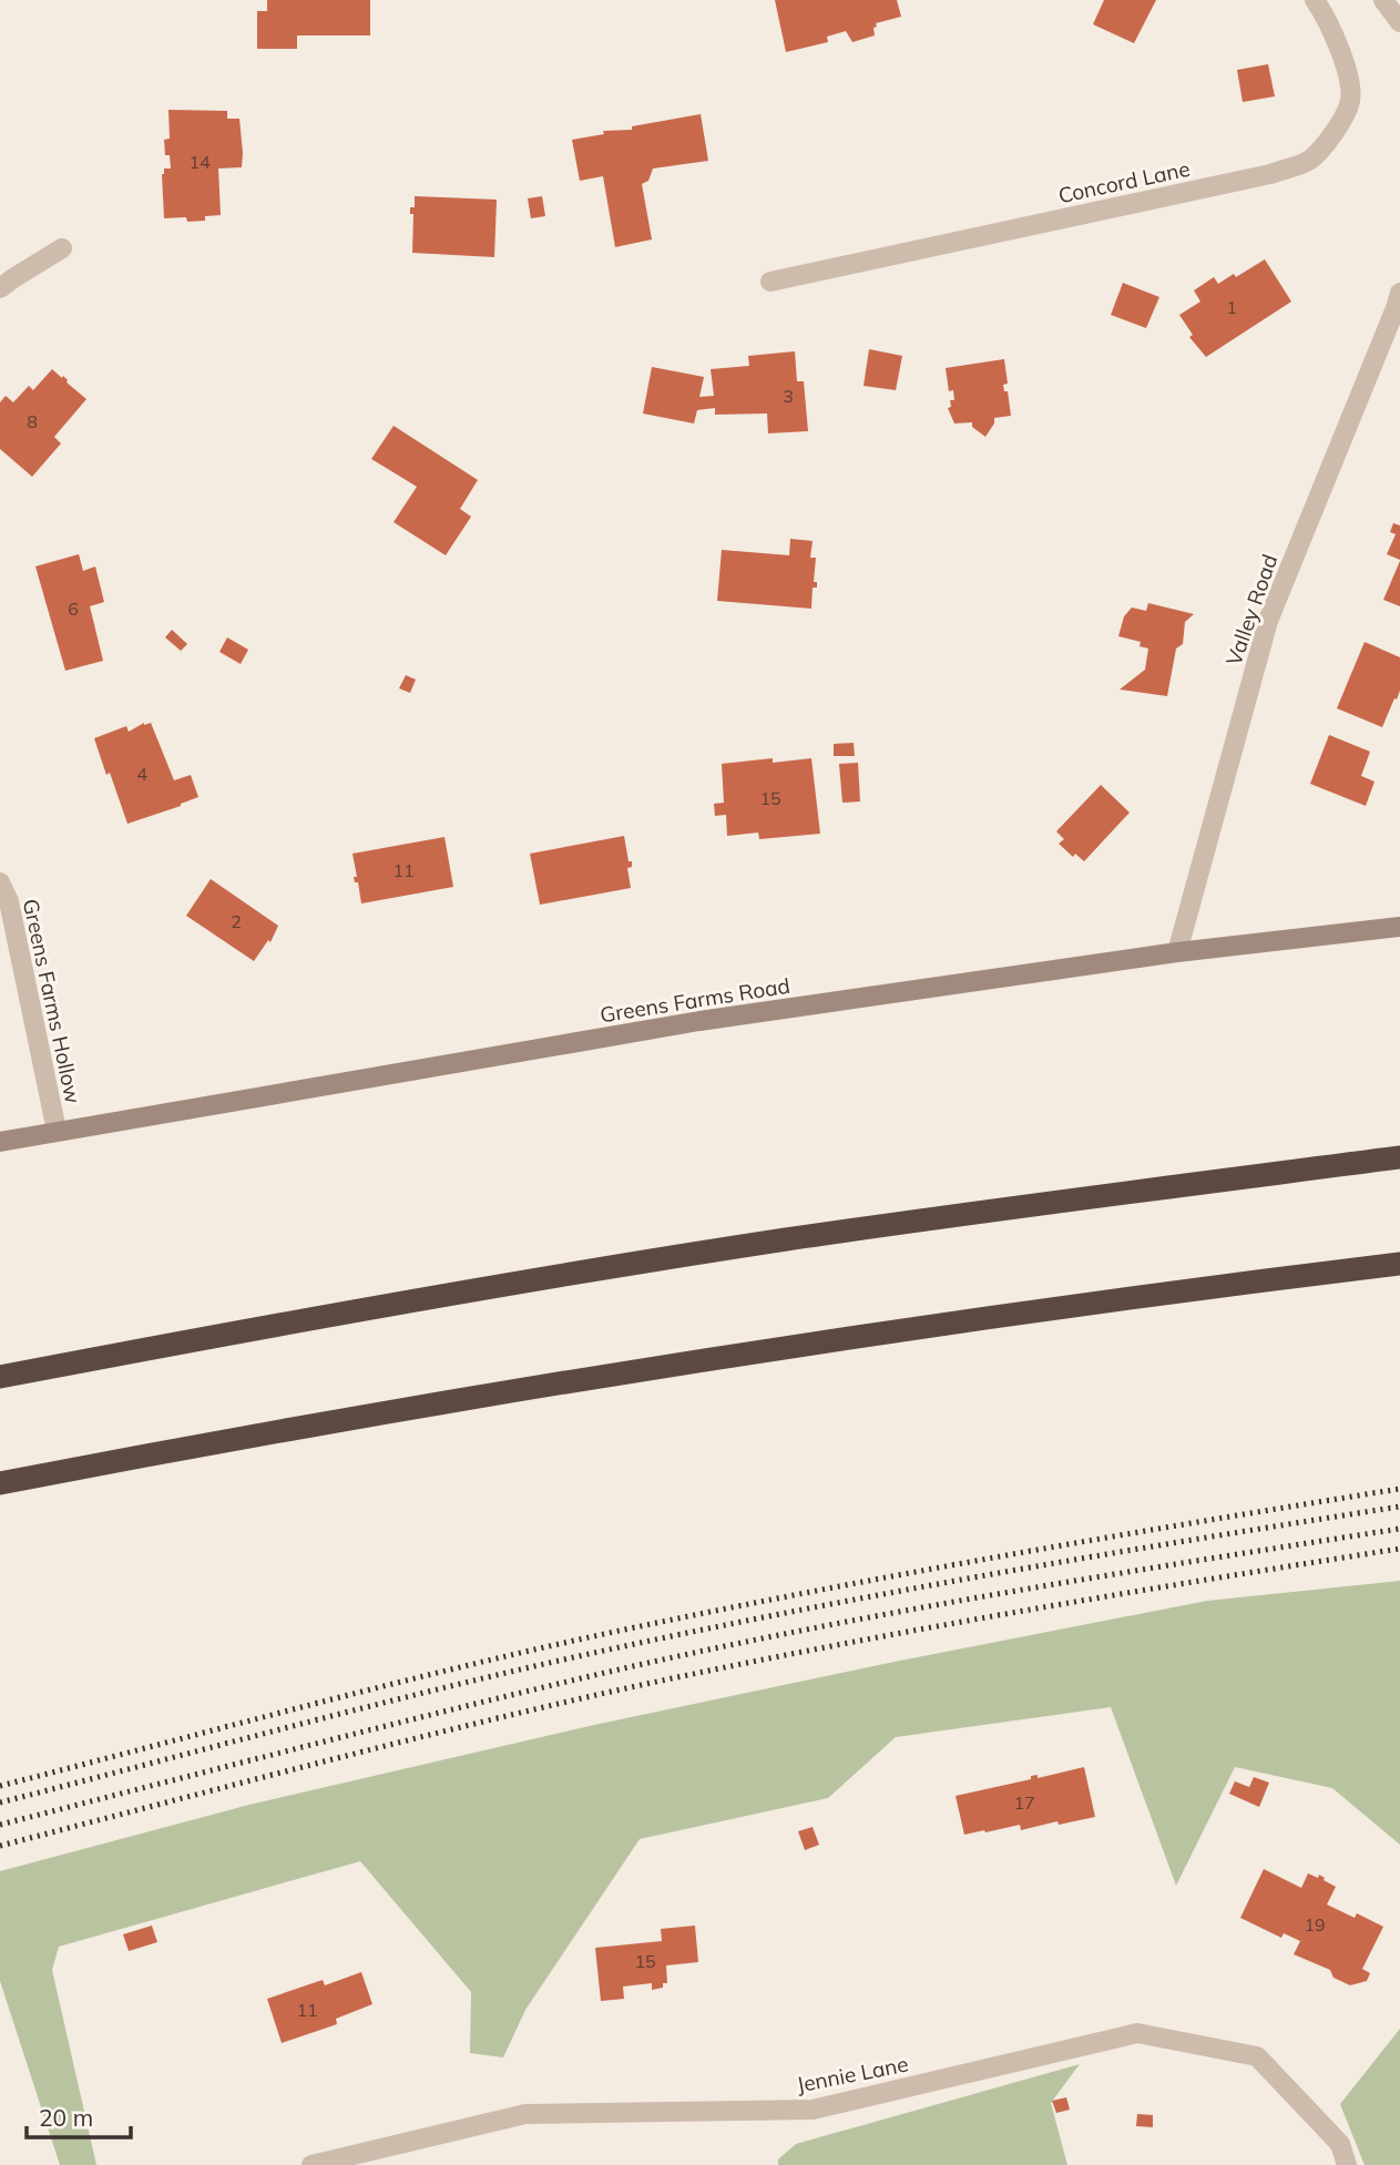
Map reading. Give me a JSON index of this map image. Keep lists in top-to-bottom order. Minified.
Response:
{"streets":{"main road":["Greens Farms Road"],"street":["Concord Lane","Valley Road","Greens Farms Hollow","Jennie Lane"]},"crossings":[["Valley Road","Greens Farms Road"],["Greens Farms Road","Greens Farms Hollow"]],"house_numbers":["14","1","3","8","6","4","15","11","2","17","19","15","11"],"scale_bar":"20 m"}
